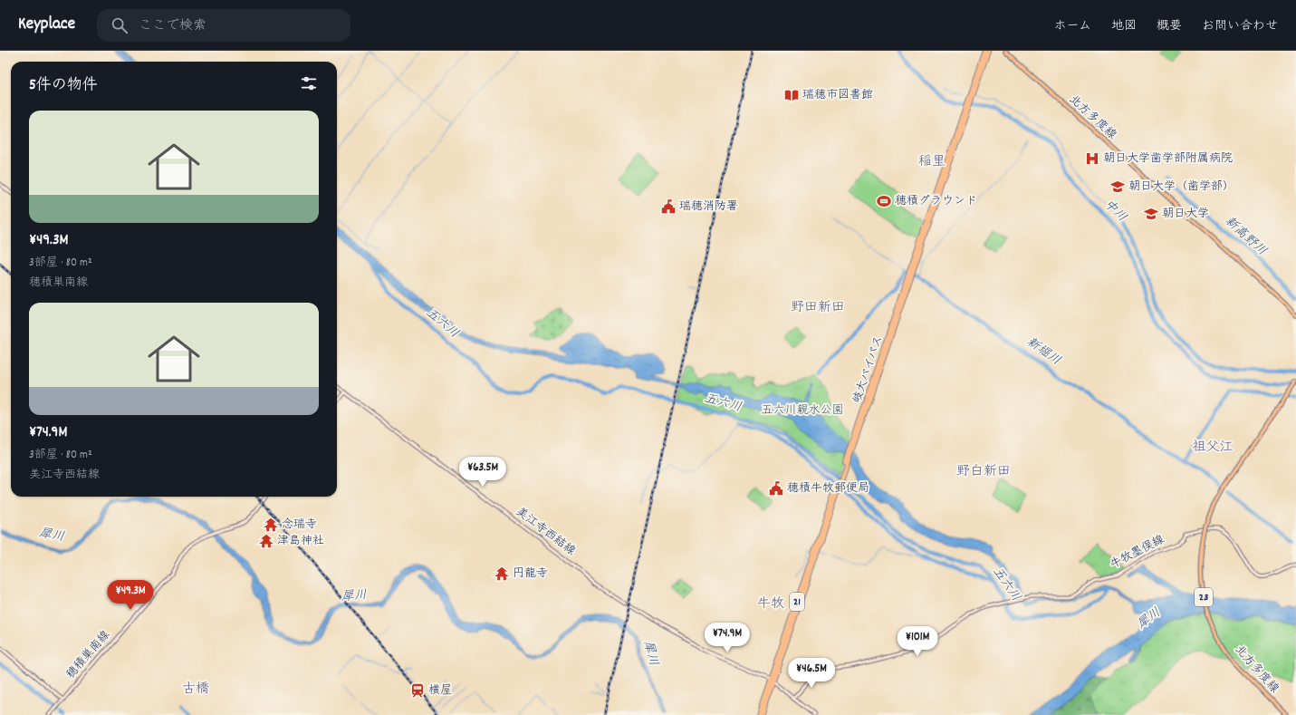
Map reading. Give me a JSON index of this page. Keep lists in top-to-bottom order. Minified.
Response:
{"streets":{"highway":["岐大バイパス","21"],"main road":["北方多度線","美江寺西結線","牛牧墨俣線","23","穂積巣南線"]},"districts":["稲里","野田新田","祖父江","野白新田","牛牧","古橋"],"water":["中川","新高野川","五六川","新堀川","犀川"],"parks":["五六川親水公園"],"places":{"library":["瑞穂市図書館"],"hospital":["朝日大学歯学部附属病院"],"school or university":["朝日大学（歯学部）","朝日大学"],"sports":["穂積グラウンド"],"public building":["瑞穂消防署","穂積牛牧郵便局"],"temple":["念瑞寺","津島神社","円龍寺"],"station":["横屋"]},"page":{"header":"Keyplace","search":"ここで検索","nav":["ホーム","地図","概要","お問い合わせ"],"heading":"5件の物件","list":[{"name":"¥49.3M","note":"3部屋 · 80 m² · 穂積巣南線"},{"name":"¥74.9M","note":"3部屋 · 80 m² · 美江寺西結線"}],"price":["¥63.5M","¥49.3M","¥74.9M","¥101M","¥46.5M"]}}
